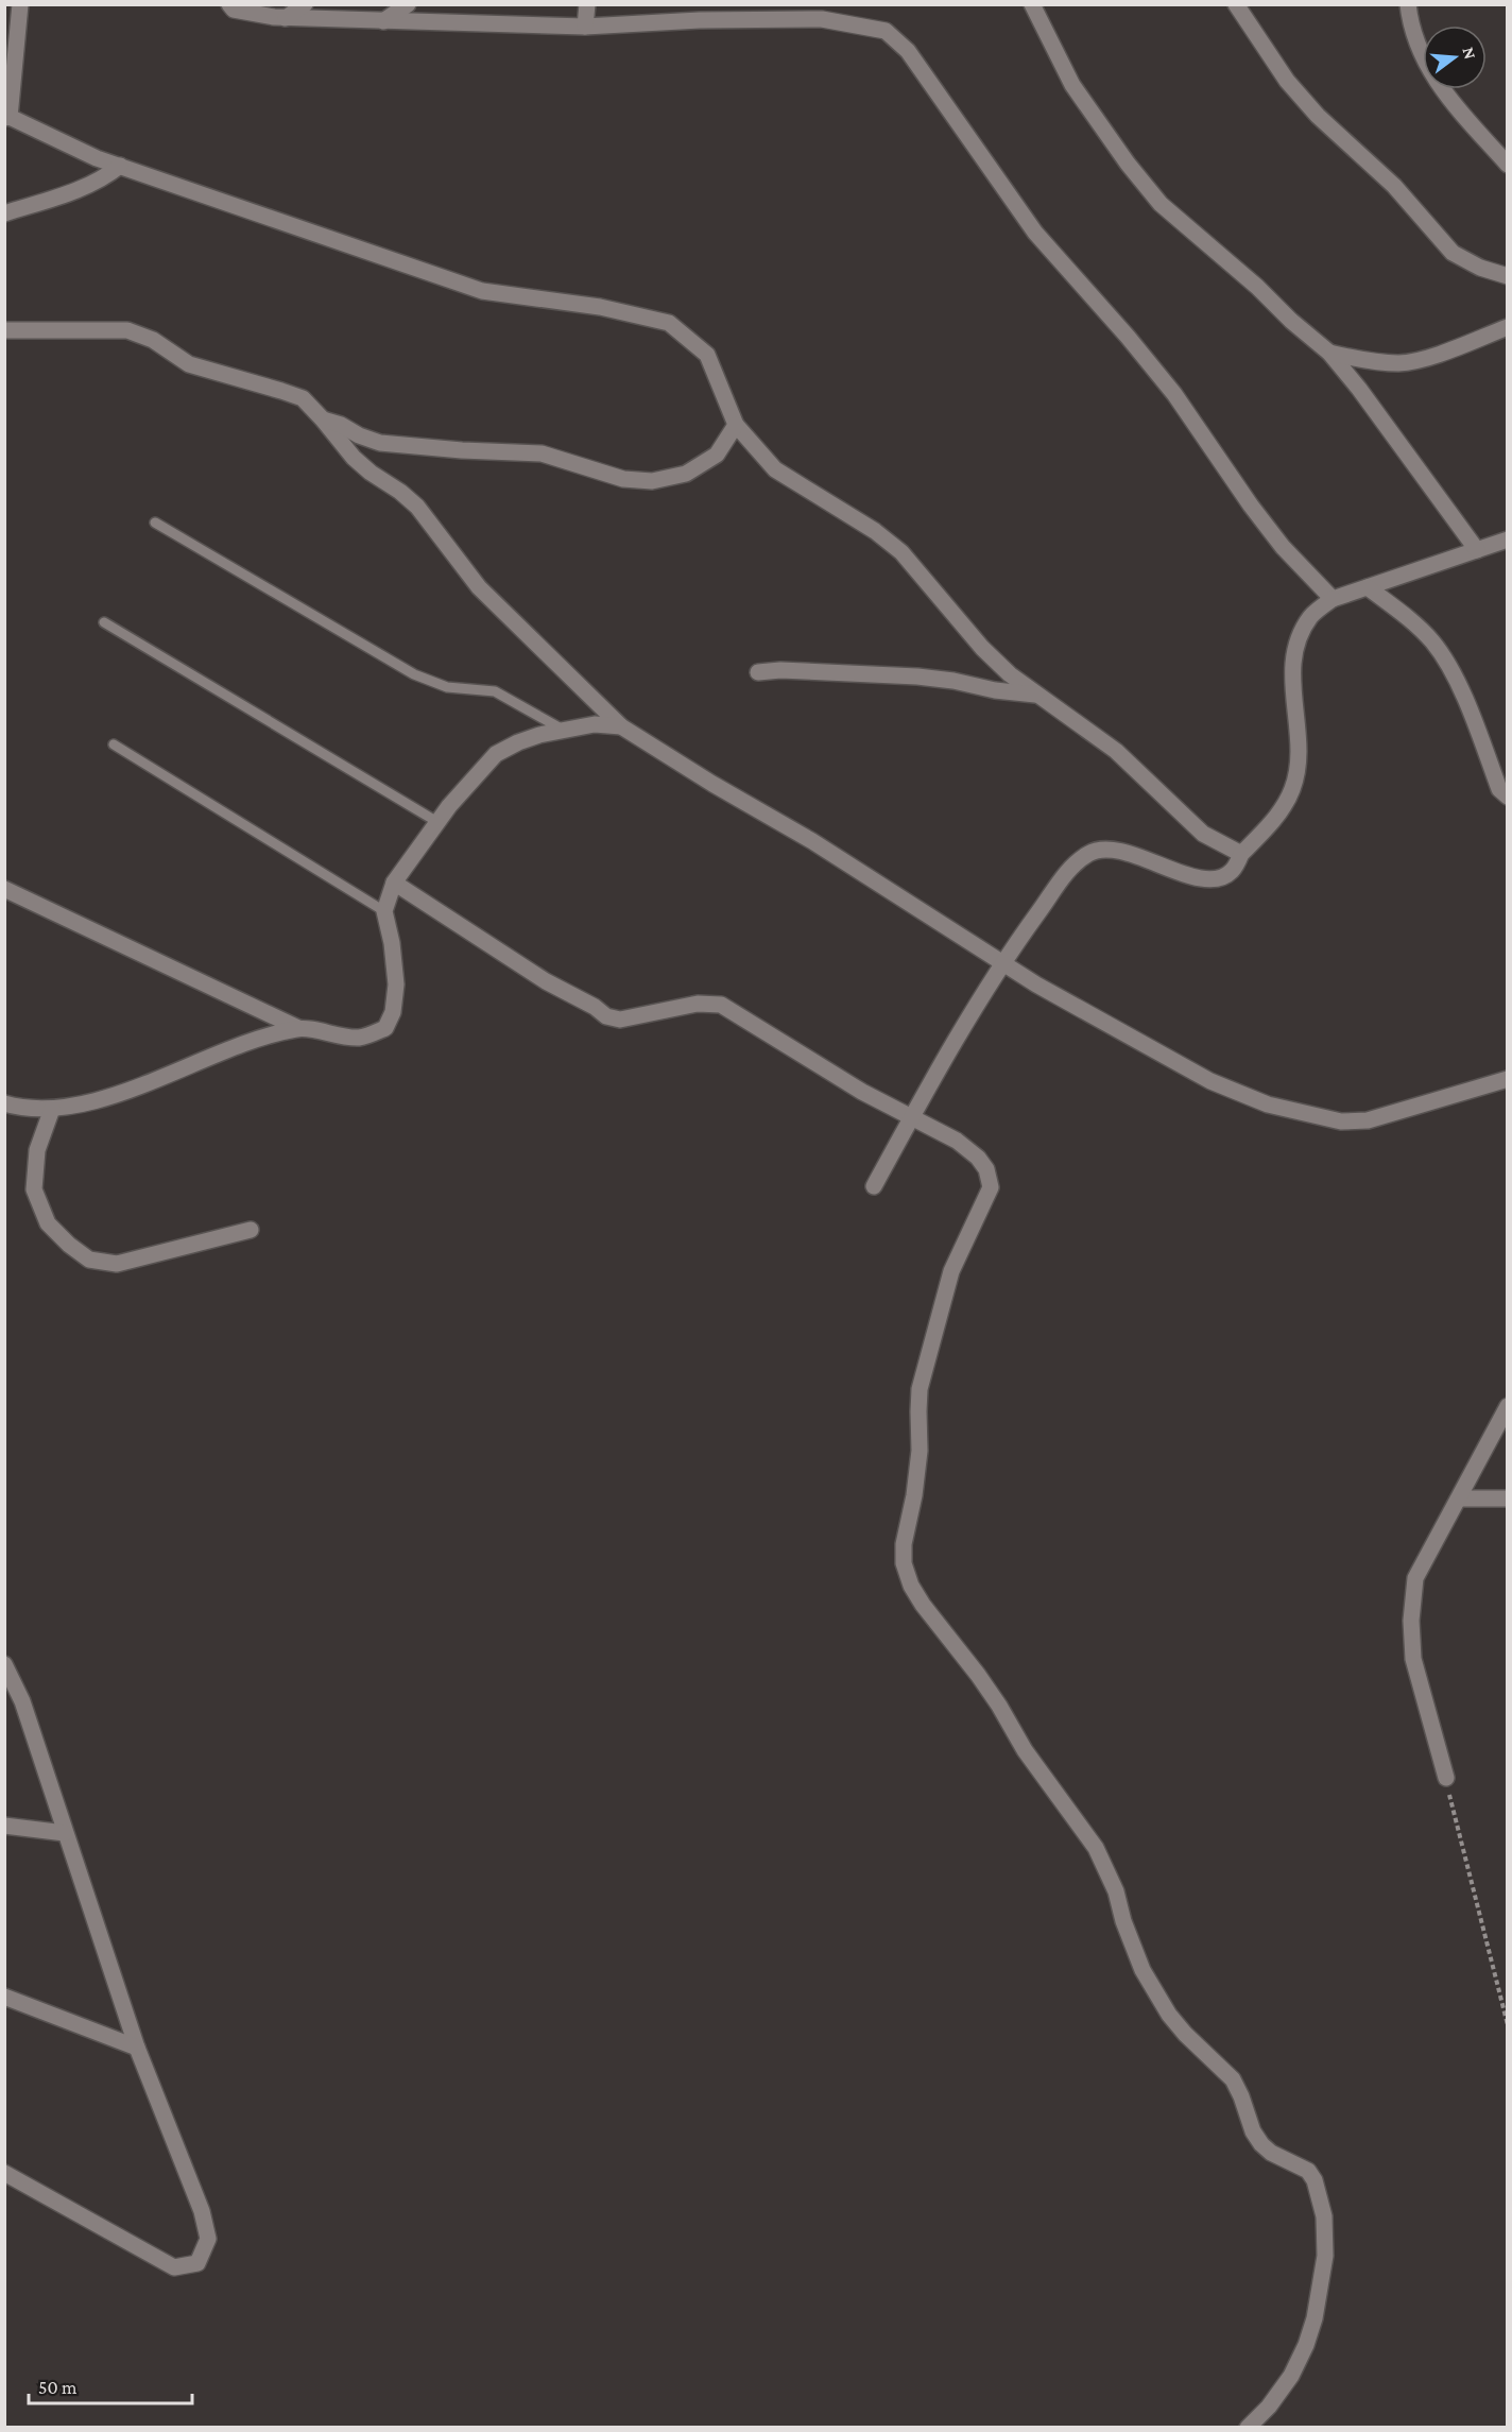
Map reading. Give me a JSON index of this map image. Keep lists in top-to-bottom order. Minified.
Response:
{"scale_bar":"50 m","north":"right"}
